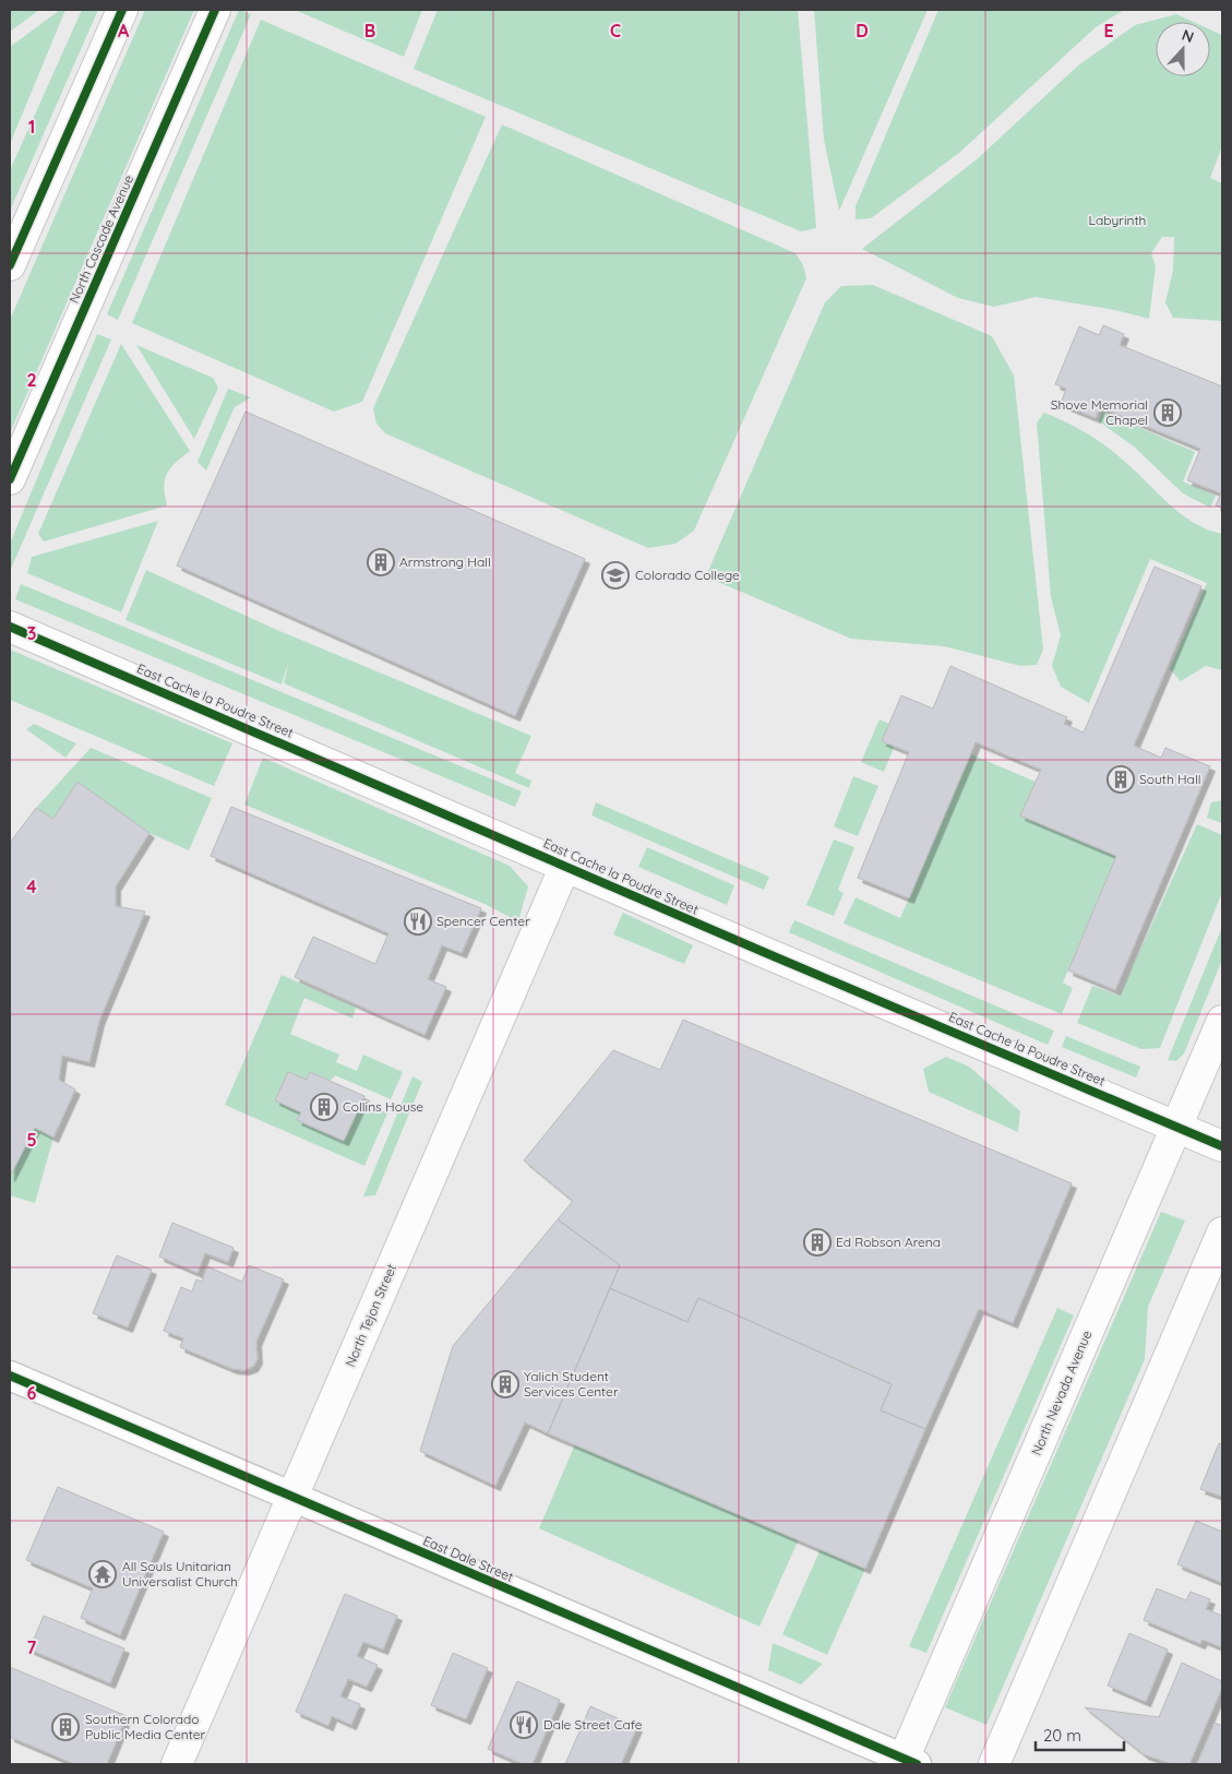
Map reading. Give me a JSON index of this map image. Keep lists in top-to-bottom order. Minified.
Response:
{"streets":{"street":["North Cascade Avenue","East Cache la Poudre Street","North Tejon Street","North Nevada Avenue","East Dale Street"]},"crossings":[["East Cache la Poudre Street","North Tejon Street"],["East Cache la Poudre Street","North Nevada Avenue"],["North Tejon Street","East Dale Street"],["North Nevada Avenue","East Dale Street"]],"parks":["Labyrinth"],"places":{"building":["Shove Memorial Chapel","Armstrong Hall","South Hall","Collins House","Ed Robson Arena","Yalich Student Services Center","Southern Colorado Public Media Center"],"school or university":["Colorado College"],"restaurant":["Spencer Center","Dale Street Cafe"],"temple":["All Souls Unitarian Universalist Church"]},"scale_bar":"20 m","north":"top","grid":{"columns":["A","B","C","D","E"],"rows":["1","2","3","4","5","6","7"]}}
